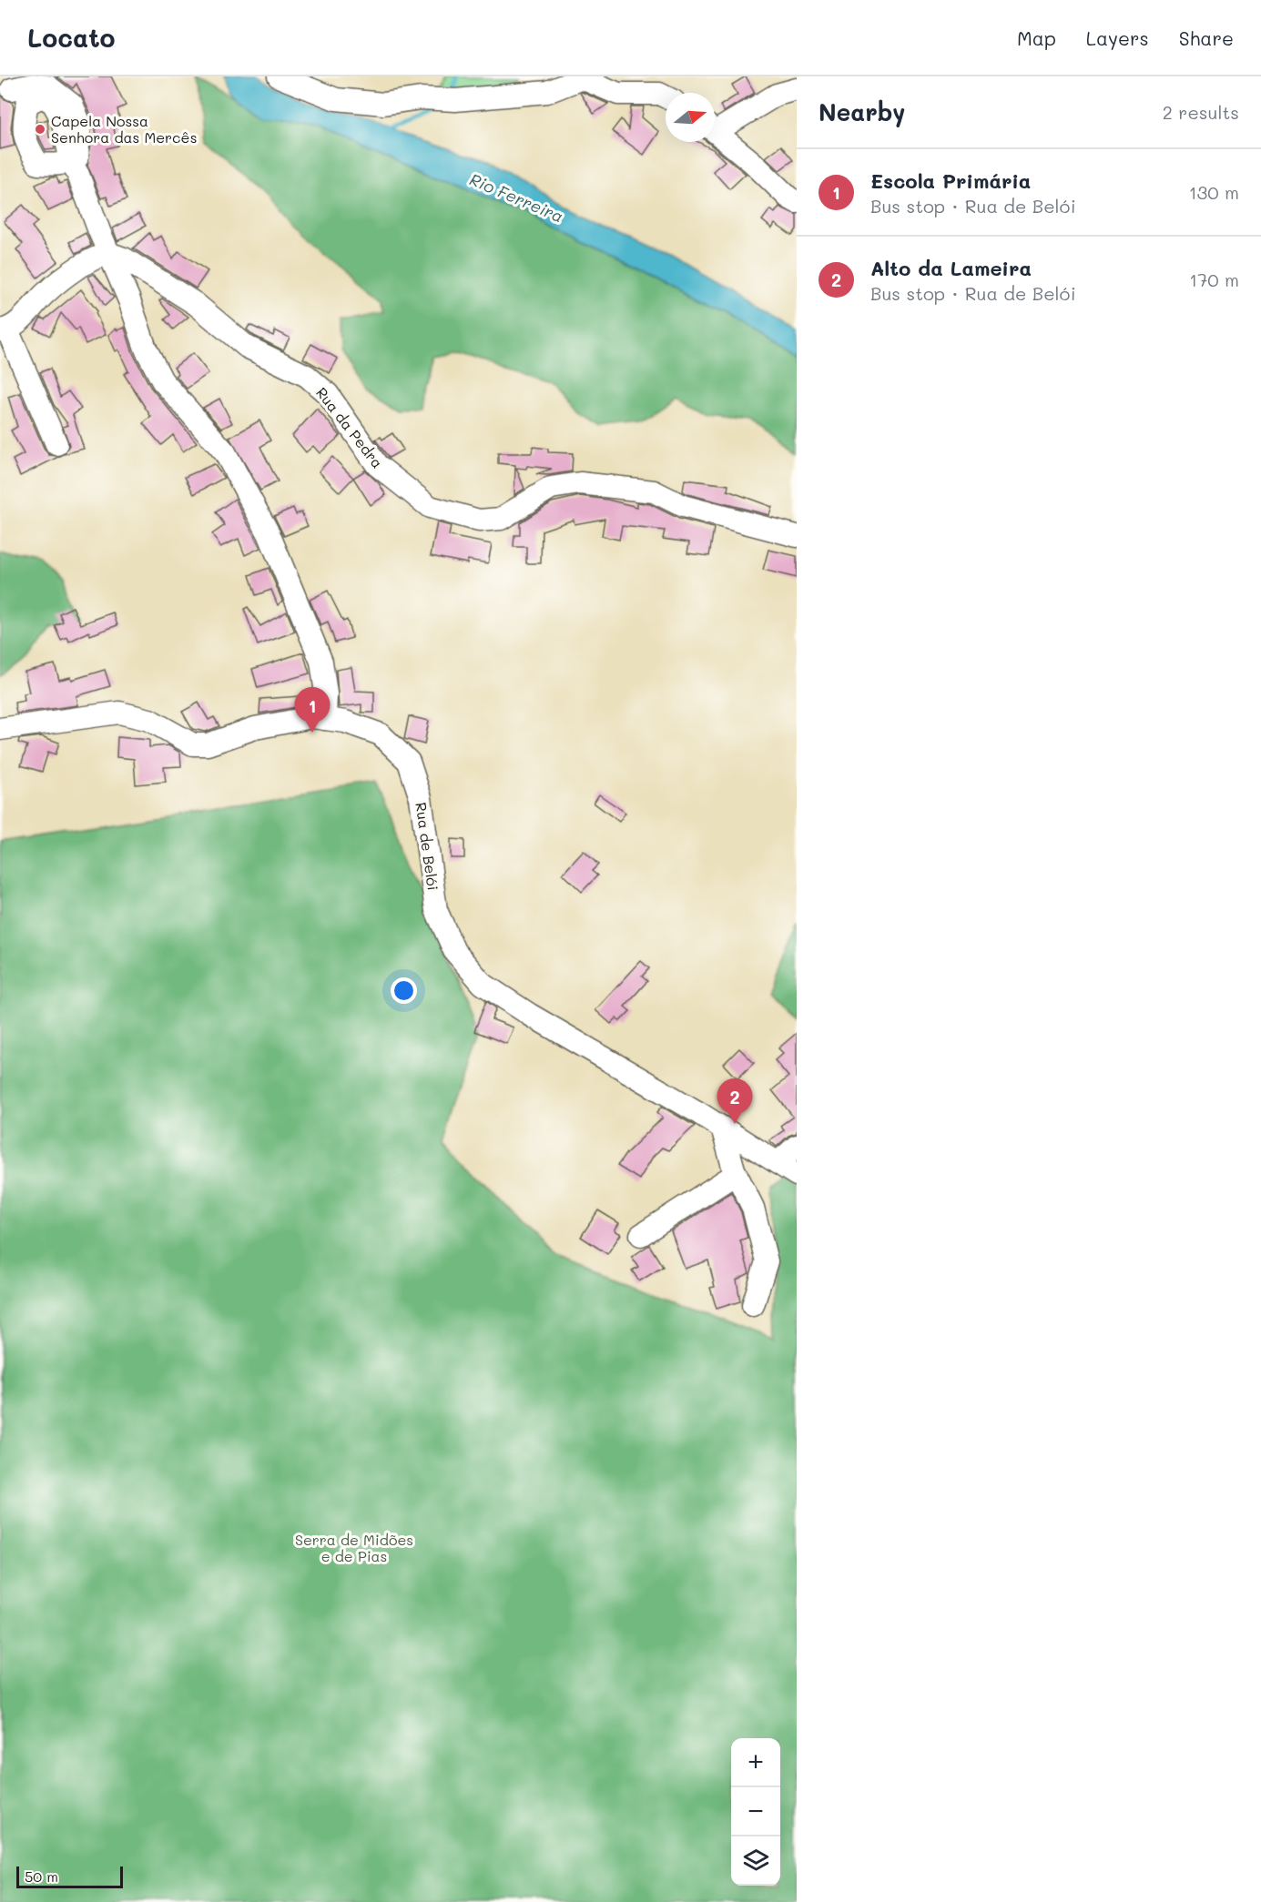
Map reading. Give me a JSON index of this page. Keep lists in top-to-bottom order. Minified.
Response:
{"streets":{"street":["Rua da Pedra","Rua de Belói"]},"water":["Rio Ferreira"],"parks":["Serra de Midões e de Pias"],"places":["Capela Nossa Senhora das Mercês"],"scale_bar":"50 m","north":"right","page":{"header":"Locato","nav":["Map","Layers","Share"],"heading":["Nearby","2 results"],"list":[{"mark":"1","name":"Escola Primária","note":"Bus stop · Rua de Belói","value":"130 m"},{"mark":"2","name":"Alto da Lameira","note":"Bus stop · Rua de Belói","value":"170 m"}],"pins":["1","2"],"map_buttons":["+","−"],"scale":"50 m"}}
